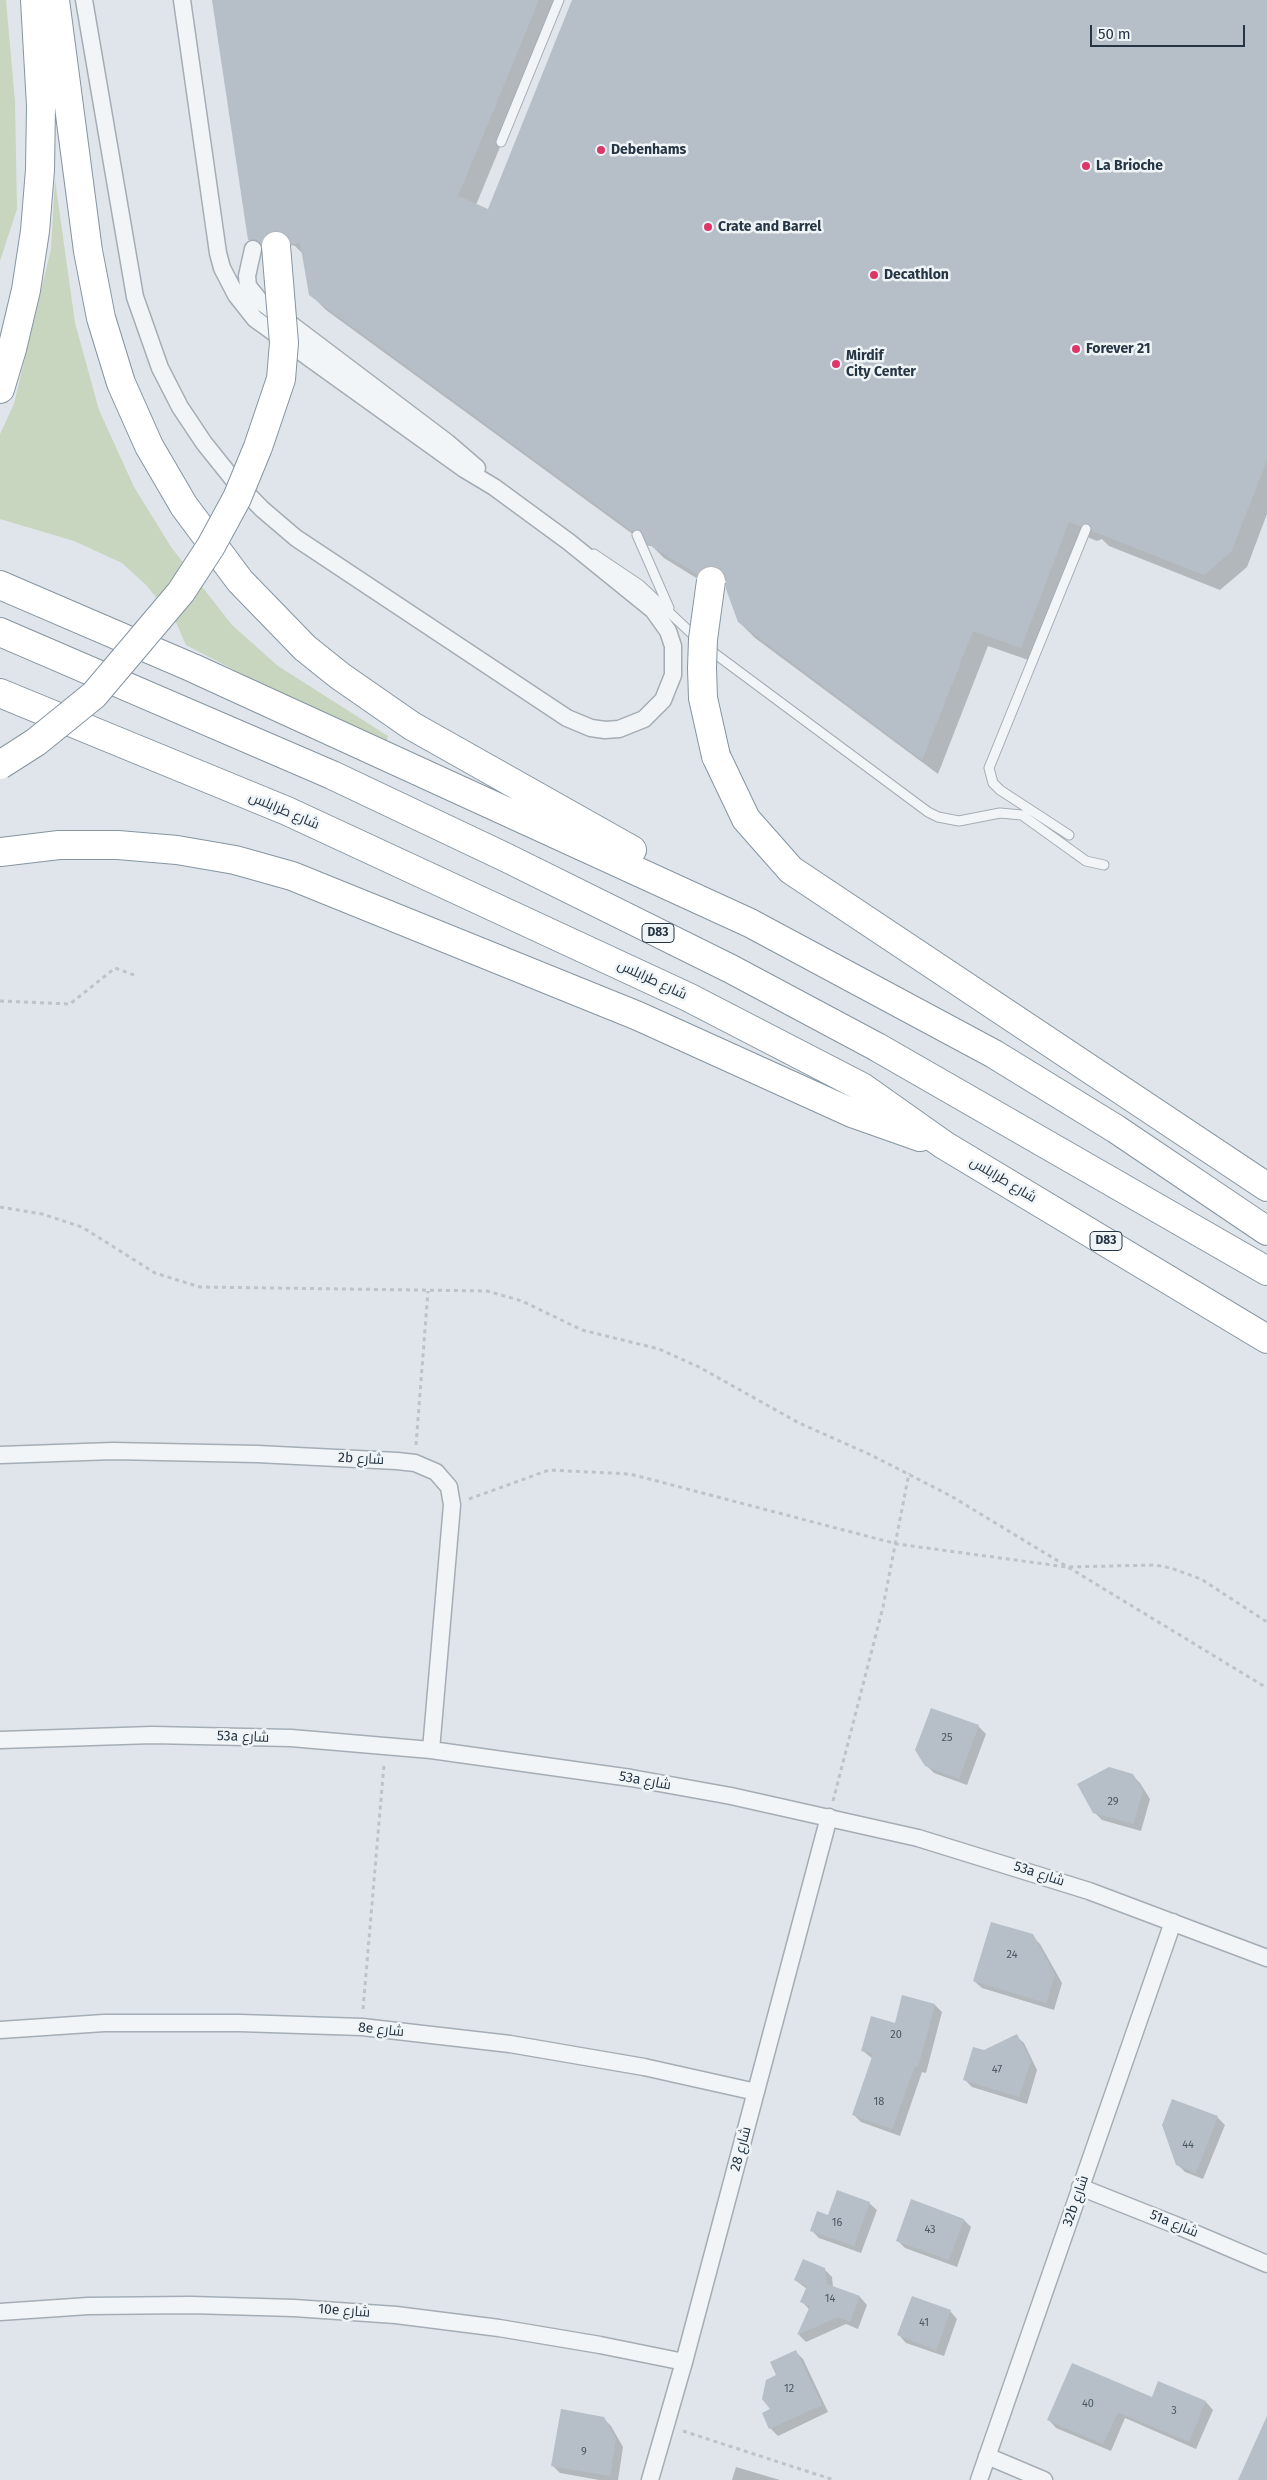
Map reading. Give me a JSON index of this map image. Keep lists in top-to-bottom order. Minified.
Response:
{"streets":{"highway":["شارع طرابلس","D83"],"street":["2b شارع","53a شارع","8e شارع","شارع 28","32b شارع","51a شارع","10e شارع"]},"crossings":[["2b شارع","53a شارع"],["53a شارع","شارع 28"],["53a شارع","32b شارع"],["8e شارع","شارع 28"],["شارع 28","10e شارع"],["32b شارع","51a شارع"]],"places":["Debenhams","La Brioche","Crate and Barrel","Decathlon","Forever 21","Mirdif City Center"],"house_numbers":["25","29","24","20","47","18","44","16","43","14","41","12","40","3","9"],"scale_bar":"50 m"}
